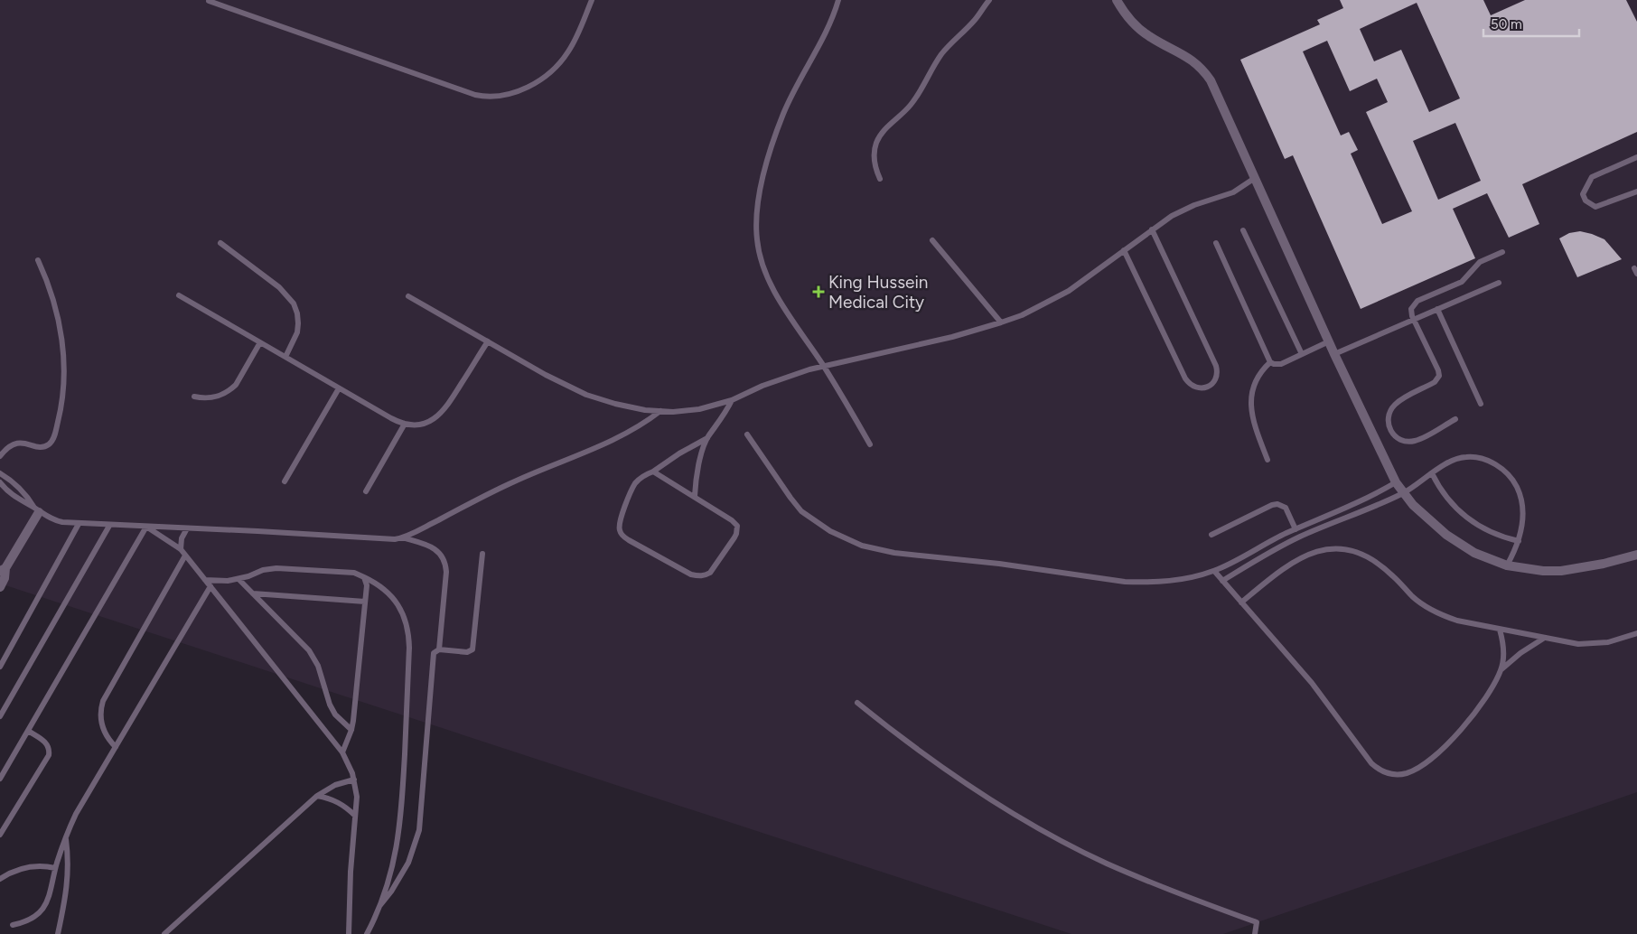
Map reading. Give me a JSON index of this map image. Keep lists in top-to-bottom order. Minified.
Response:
{"places":{"health":["King Hussein Medical City"]},"scale_bar":"50 m"}
